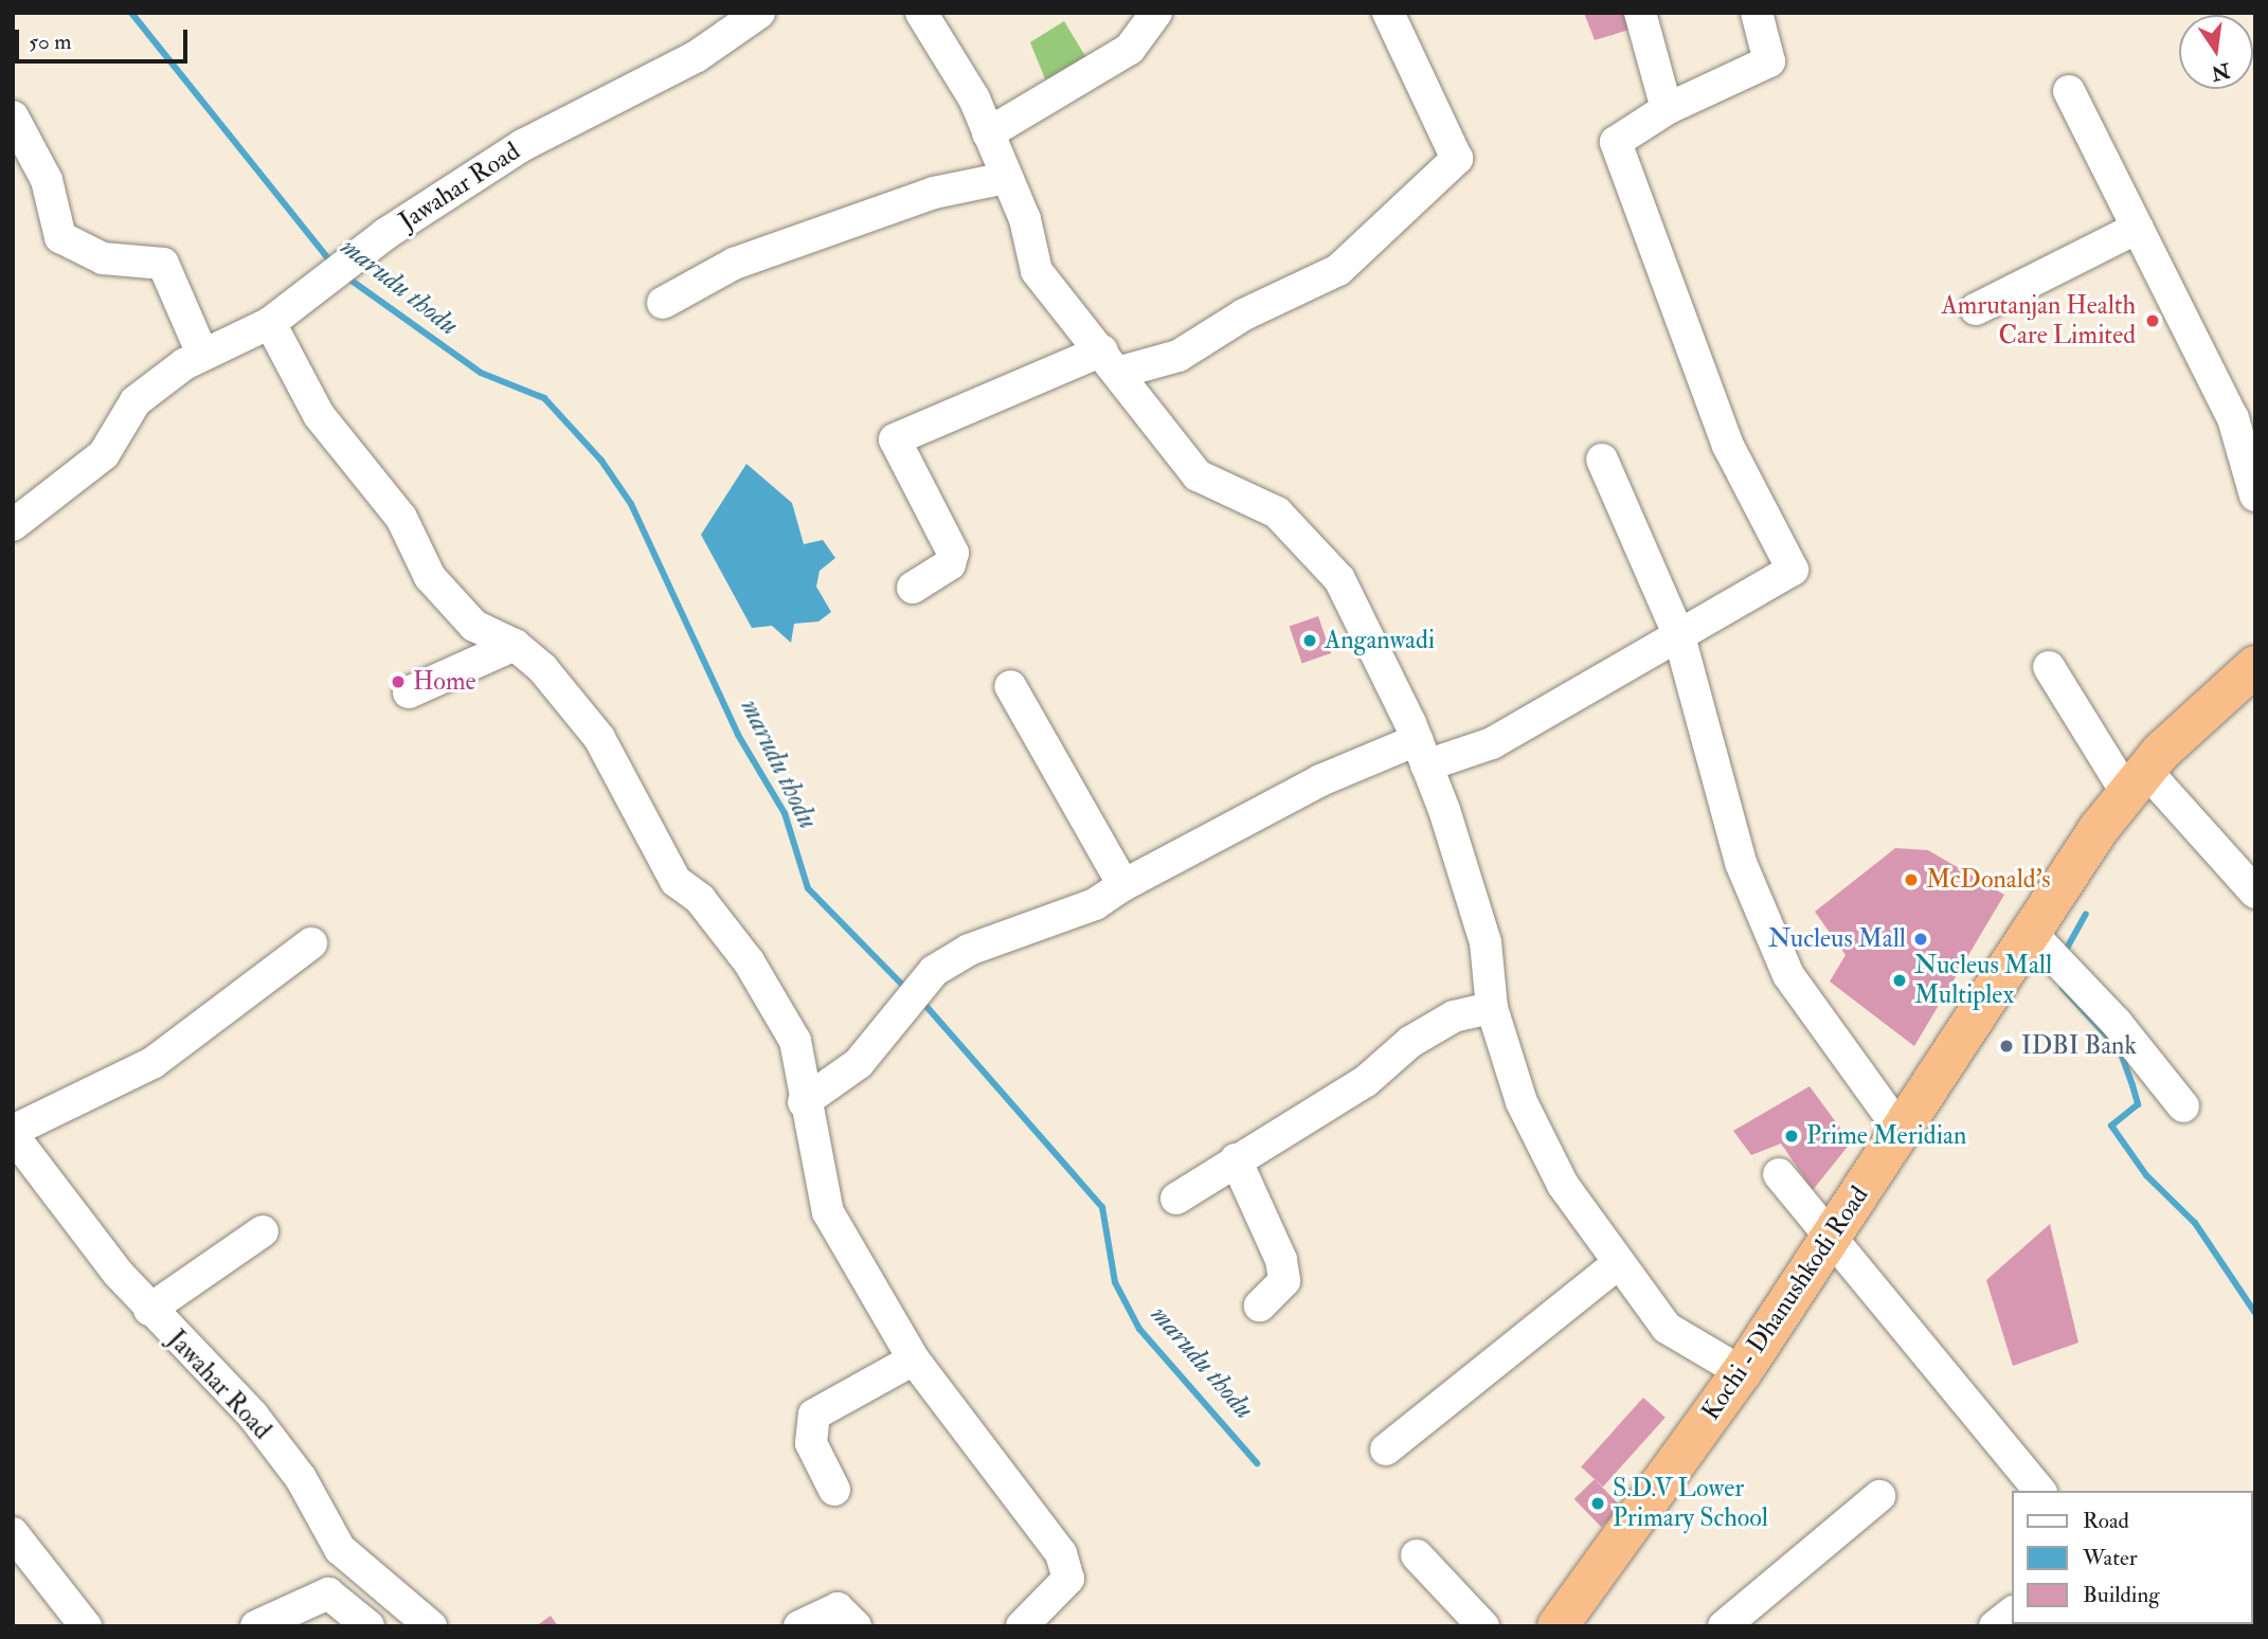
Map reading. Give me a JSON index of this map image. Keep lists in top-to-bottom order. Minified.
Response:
{"streets":{"highway":["Kochi - Dhanushkodi Road"],"street":["Jawahar Road"]},"water":["marudu thodu"],"places":["Amrutanjan Health Care Limited","Anganwadi","Home","McDonald's","Nucleus Mall","Nucleus Mall Multiplex","IDBI Bank","Prime Meridian","S.D.V Lower Primary School"],"legend":["Road","Water","Building"],"scale_bar":"50 m","north":"bottom"}
